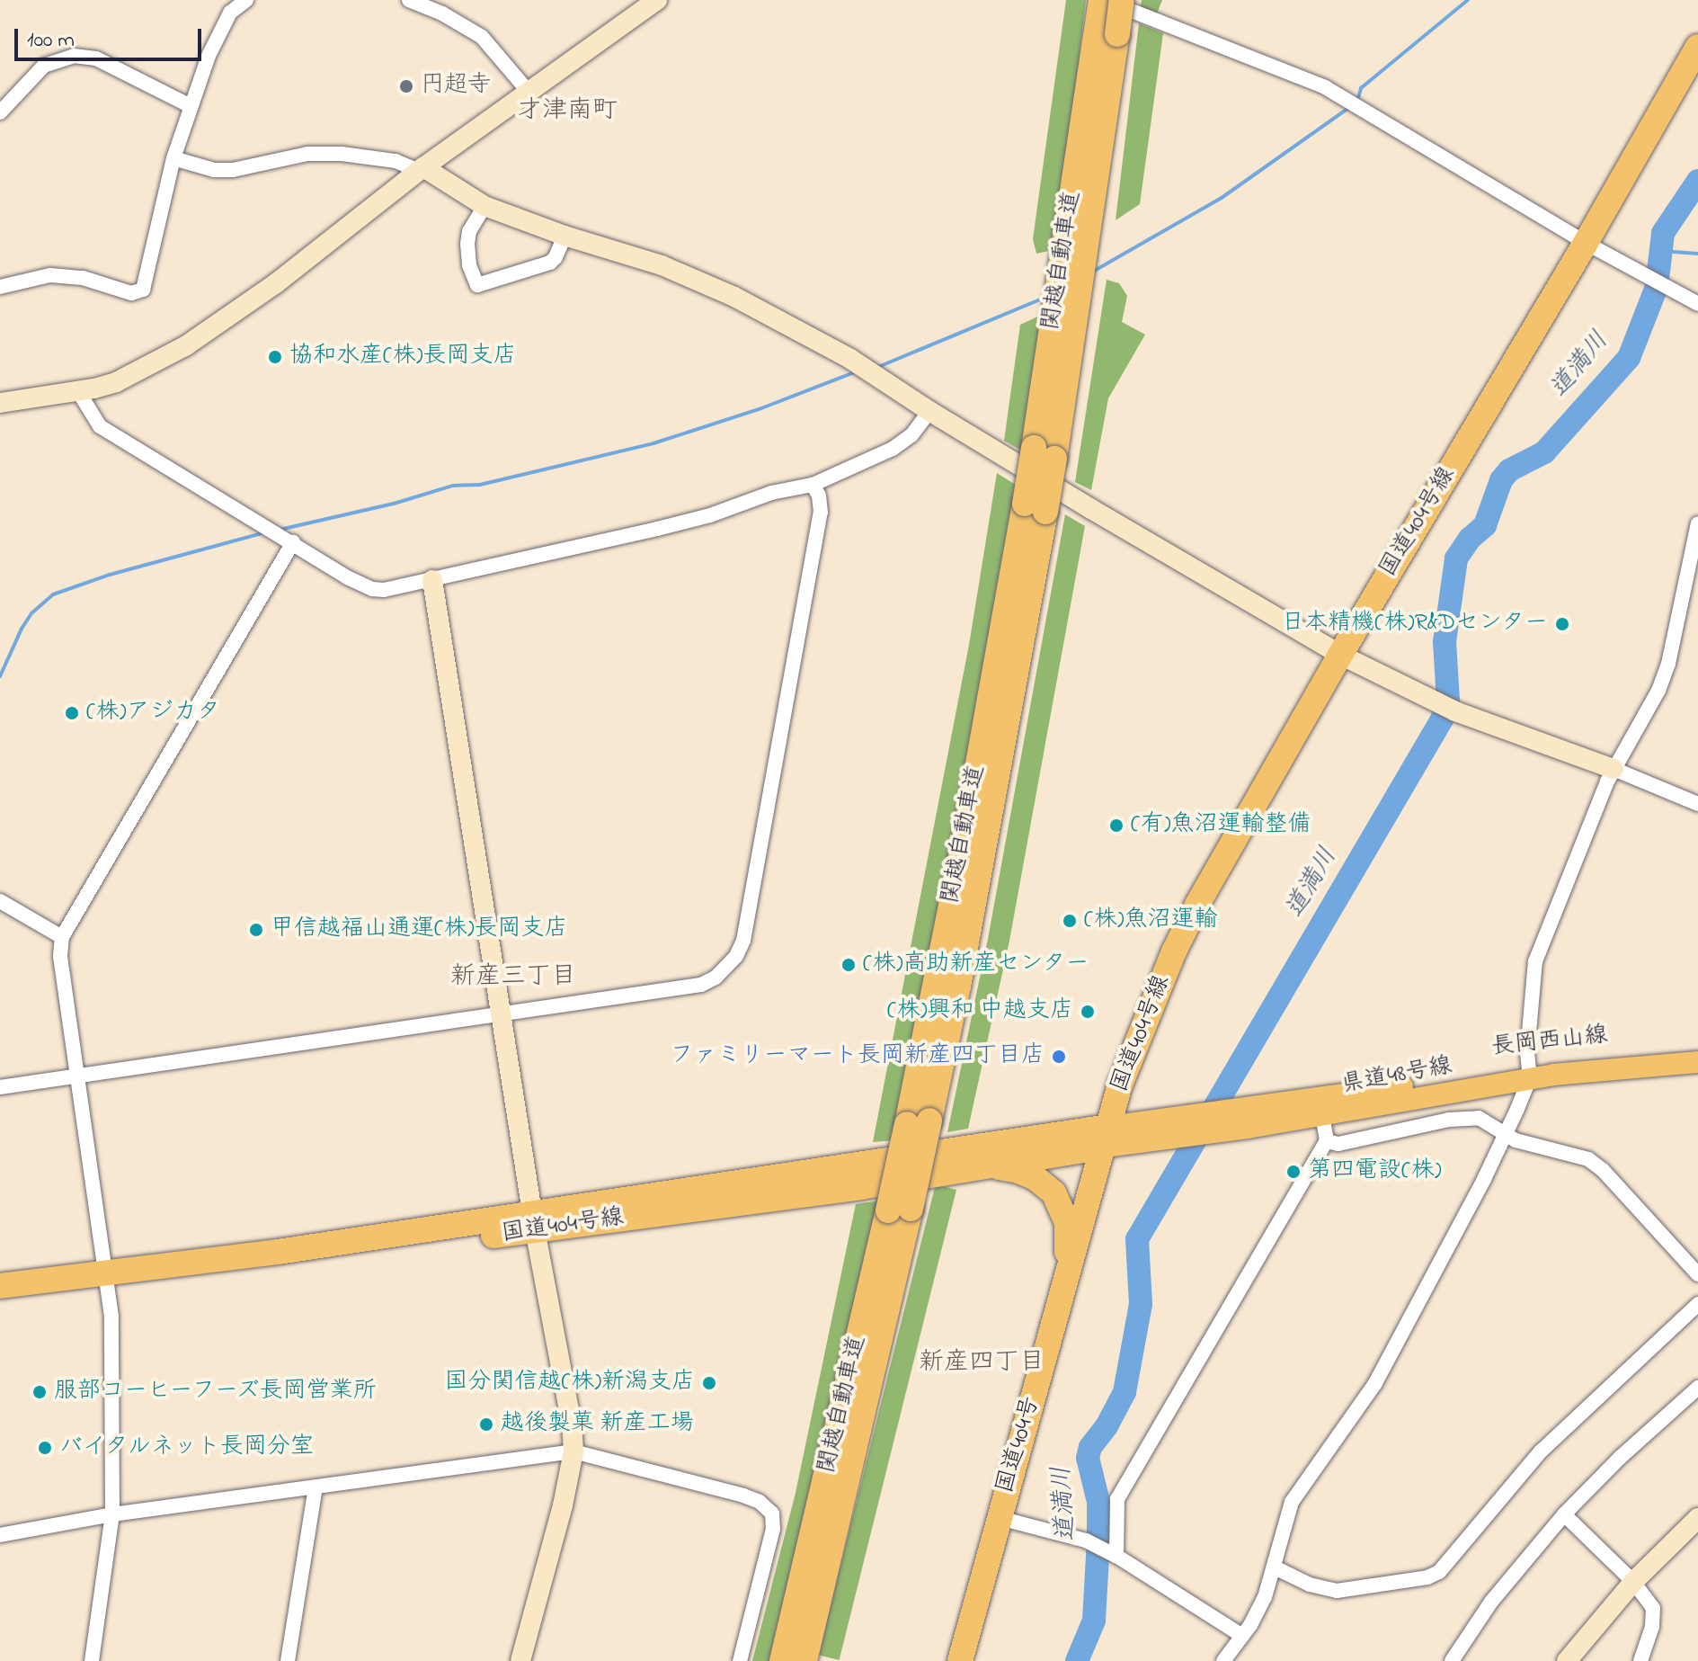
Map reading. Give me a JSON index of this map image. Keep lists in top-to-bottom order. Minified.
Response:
{"streets":{"highway":["関越自動車道","国道404号線","国道404号"],"main road":["長岡西山線","県道48号線"]},"crossings":[["国道404号線","長岡西山線"],["国道404号線","県道48号線"],["国道404号線","国道404号"],["長岡西山線","県道48号線"],["長岡西山線","国道404号"],["県道48号線","国道404号"]],"districts":["才津南町","新産三丁目","新産四丁目"],"water":["道満川"],"places":["円超寺","協和水産(株)長岡支店","日本精機(株)R&Dセンター","(株)アジカタ","(有)魚沼運輸整備","(株)魚沼運輸","甲信越福山通運(株)長岡支店","(株)高助新産センター","(株)興和 中越支店","ファミリーマート長岡新産四丁目店","第四電設(株)","国分関信越(株)新潟支店","服部コーヒーフーズ長岡営業所","越後製菓 新産工場","バイタルネット長岡分室"],"scale_bar":"100 m"}
